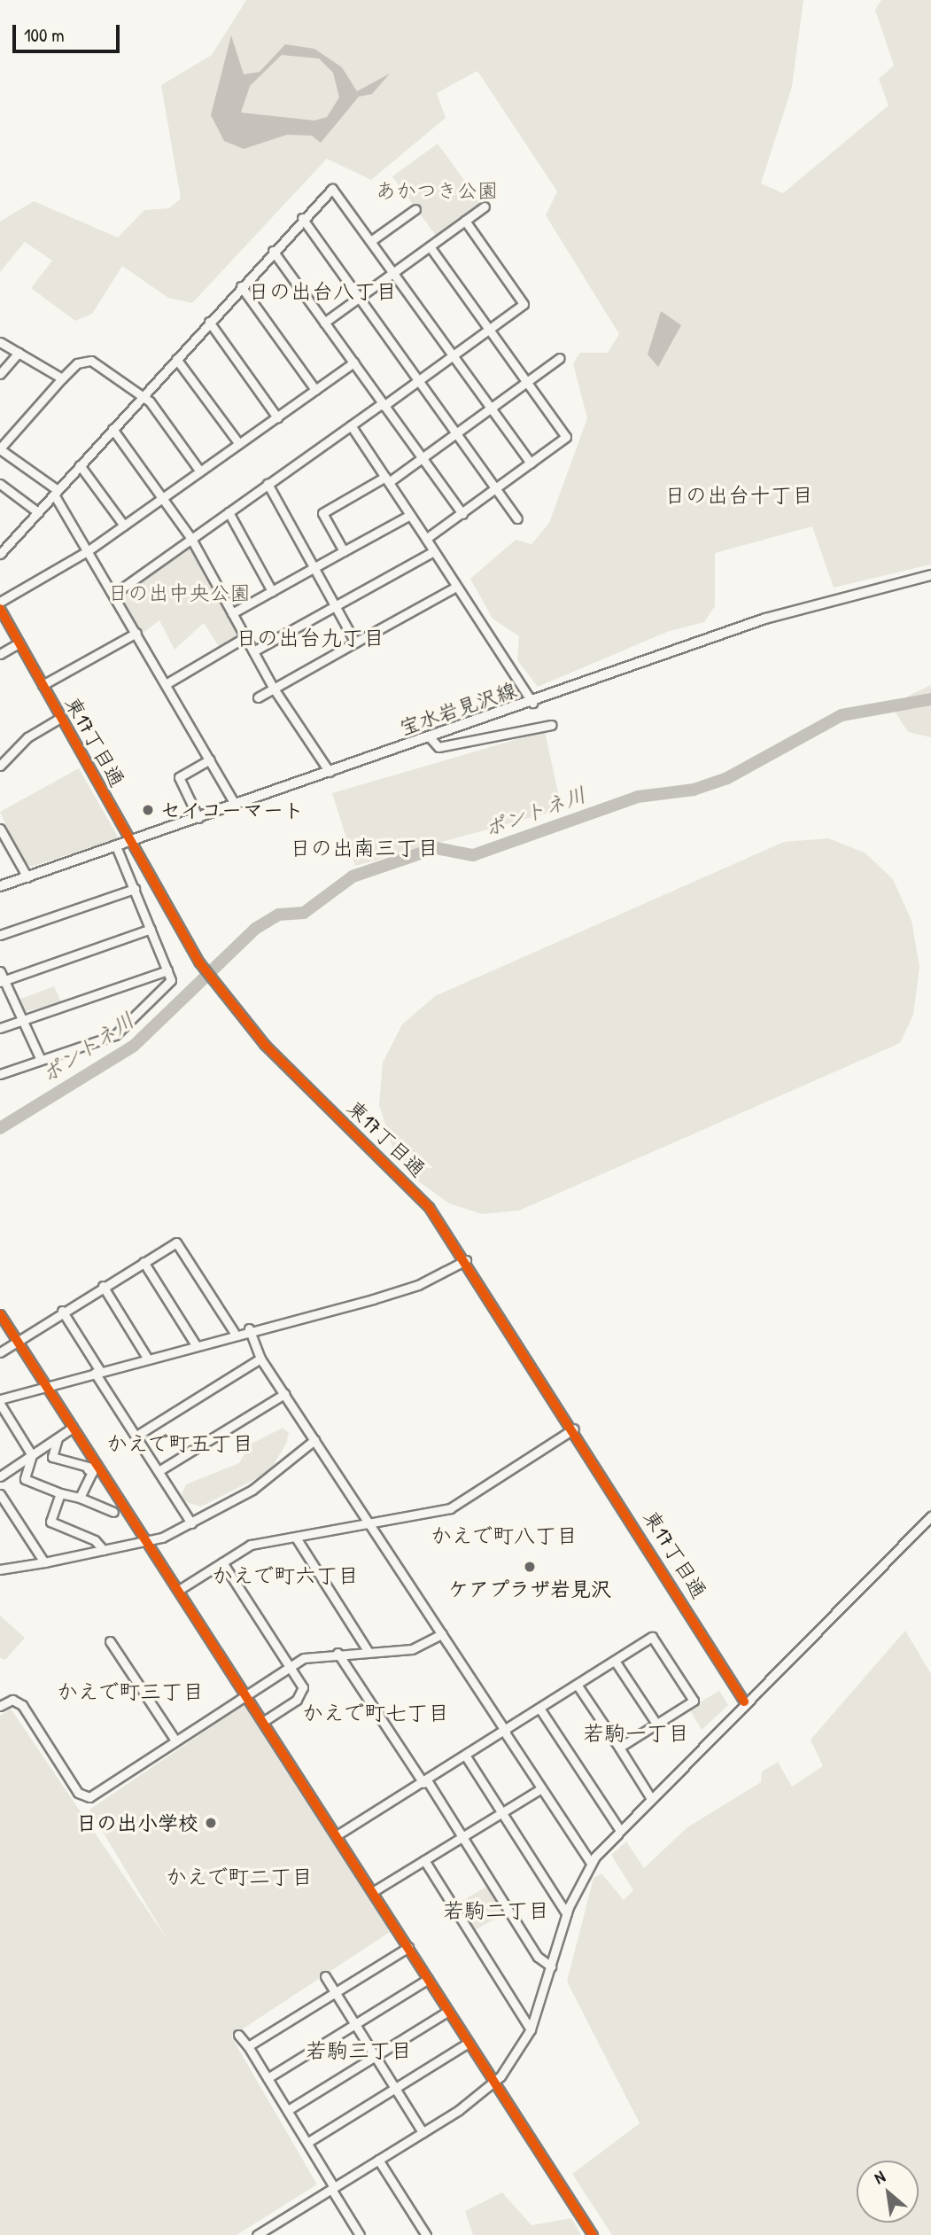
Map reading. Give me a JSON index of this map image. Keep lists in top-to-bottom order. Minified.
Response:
{"streets":{"main road":["宝水岩見沢線"],"street":["東17丁目通"]},"crossings":[["宝水岩見沢線","東17丁目通"]],"districts":["日の出台八丁目","日の出台十丁目","日の出台九丁目","日の出南三丁目","かえで町五丁目","かえで町八丁目","かえで町六丁目","かえで町三丁目","かえで町七丁目","若駒一丁目","かえで町二丁目","若駒二丁目","若駒三丁目"],"water":["ポントネ川"],"parks":["あかつき公園","日の出中央公園"],"places":["セイコーマート","ケアプラザ岩見沢","日の出小学校"],"scale_bar":"100 m","north":"top left"}
